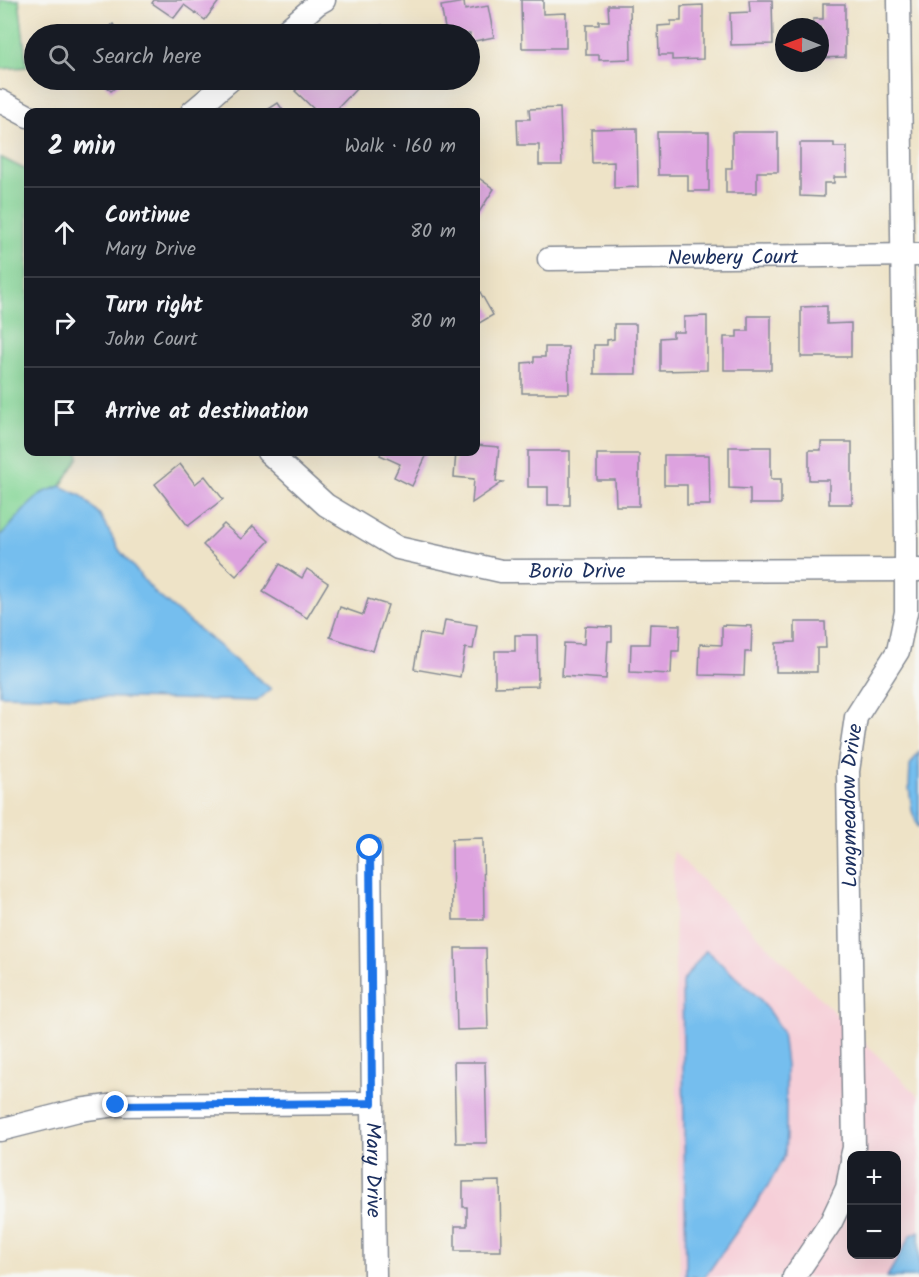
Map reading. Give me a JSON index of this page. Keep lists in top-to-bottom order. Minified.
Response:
{"streets":{"street":["Newbery Court","Borio Drive","Longmeadow Drive","Mary Drive"]},"crossings":[["Newbery Court","Longmeadow Drive"],["Borio Drive","Longmeadow Drive"]],"north":"left","page":{"search":"Search here","heading":["2 min","Walk · 160 m"],"list":[["Continue","Mary Drive","80 m"],["Turn right","John Court","80 m"],"Arrive at destination"],"map_buttons":["+","−"]}}
